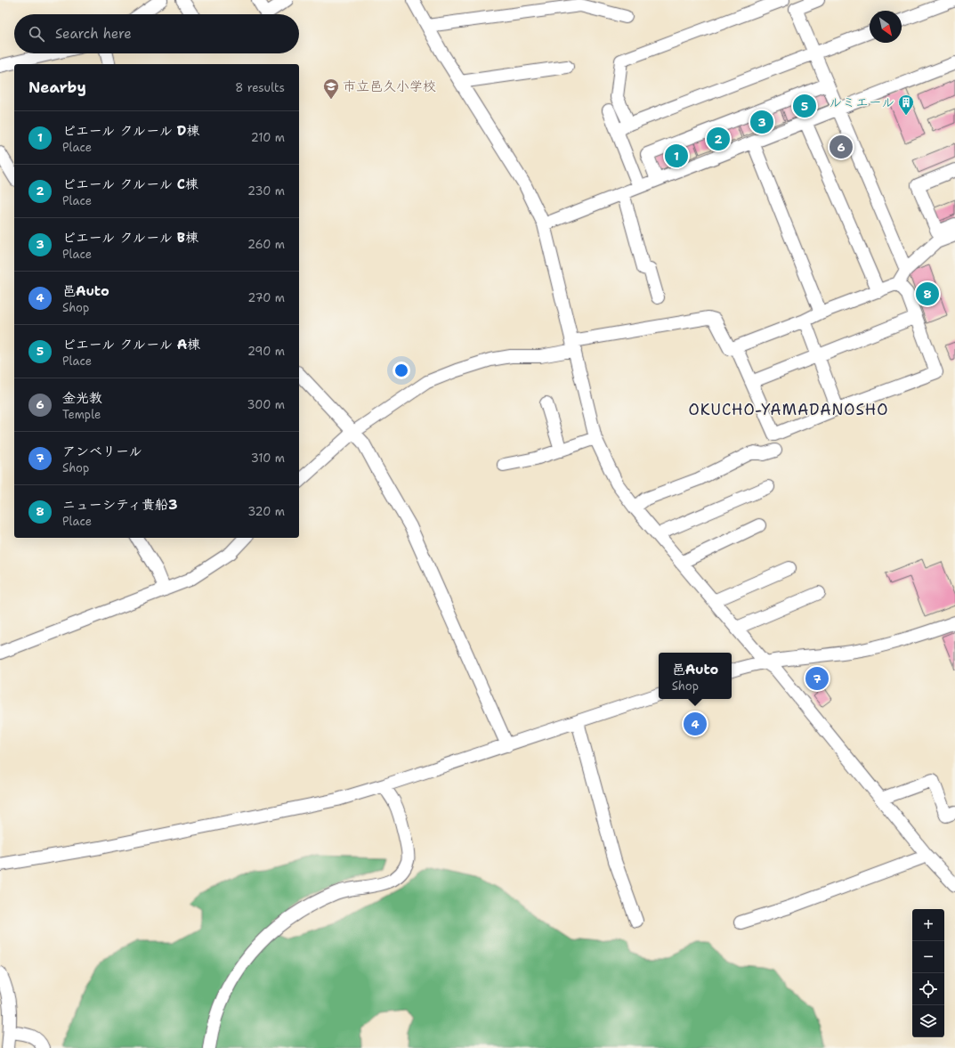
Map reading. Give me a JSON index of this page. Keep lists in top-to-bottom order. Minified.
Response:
{"districts":["OKUCHO-YAMADANOSHO"],"places":{"school or university":["市立邑久小学校"],"building":["ルミエール"]},"north":"bottom right","page":{"search":"Search here","heading":["Nearby","8 results"],"pins":["5","3","2","6","1","8","7","4"],"list":[{"mark":"1","name":"ピエール クルール D棟","note":"Place","value":"210 m"},{"mark":"2","name":"ピエール クルール C棟","note":"Place","value":"230 m"},{"mark":"3","name":"ピエール クルール B棟","note":"Place","value":"260 m"},{"mark":"4","name":"邑Auto","note":"Shop","value":"270 m"},{"mark":"5","name":"ピエール クルール A棟","note":"Place","value":"290 m"},{"mark":"6","name":"金光教","note":"Temple","value":"300 m"},{"mark":"7","name":"アンベリール","note":"Shop","value":"310 m"},{"mark":"8","name":"ニューシティ貴船3","note":"Place","value":"320 m"}],"popup":["邑Auto","Shop"],"map_buttons":["+","−"]}}
